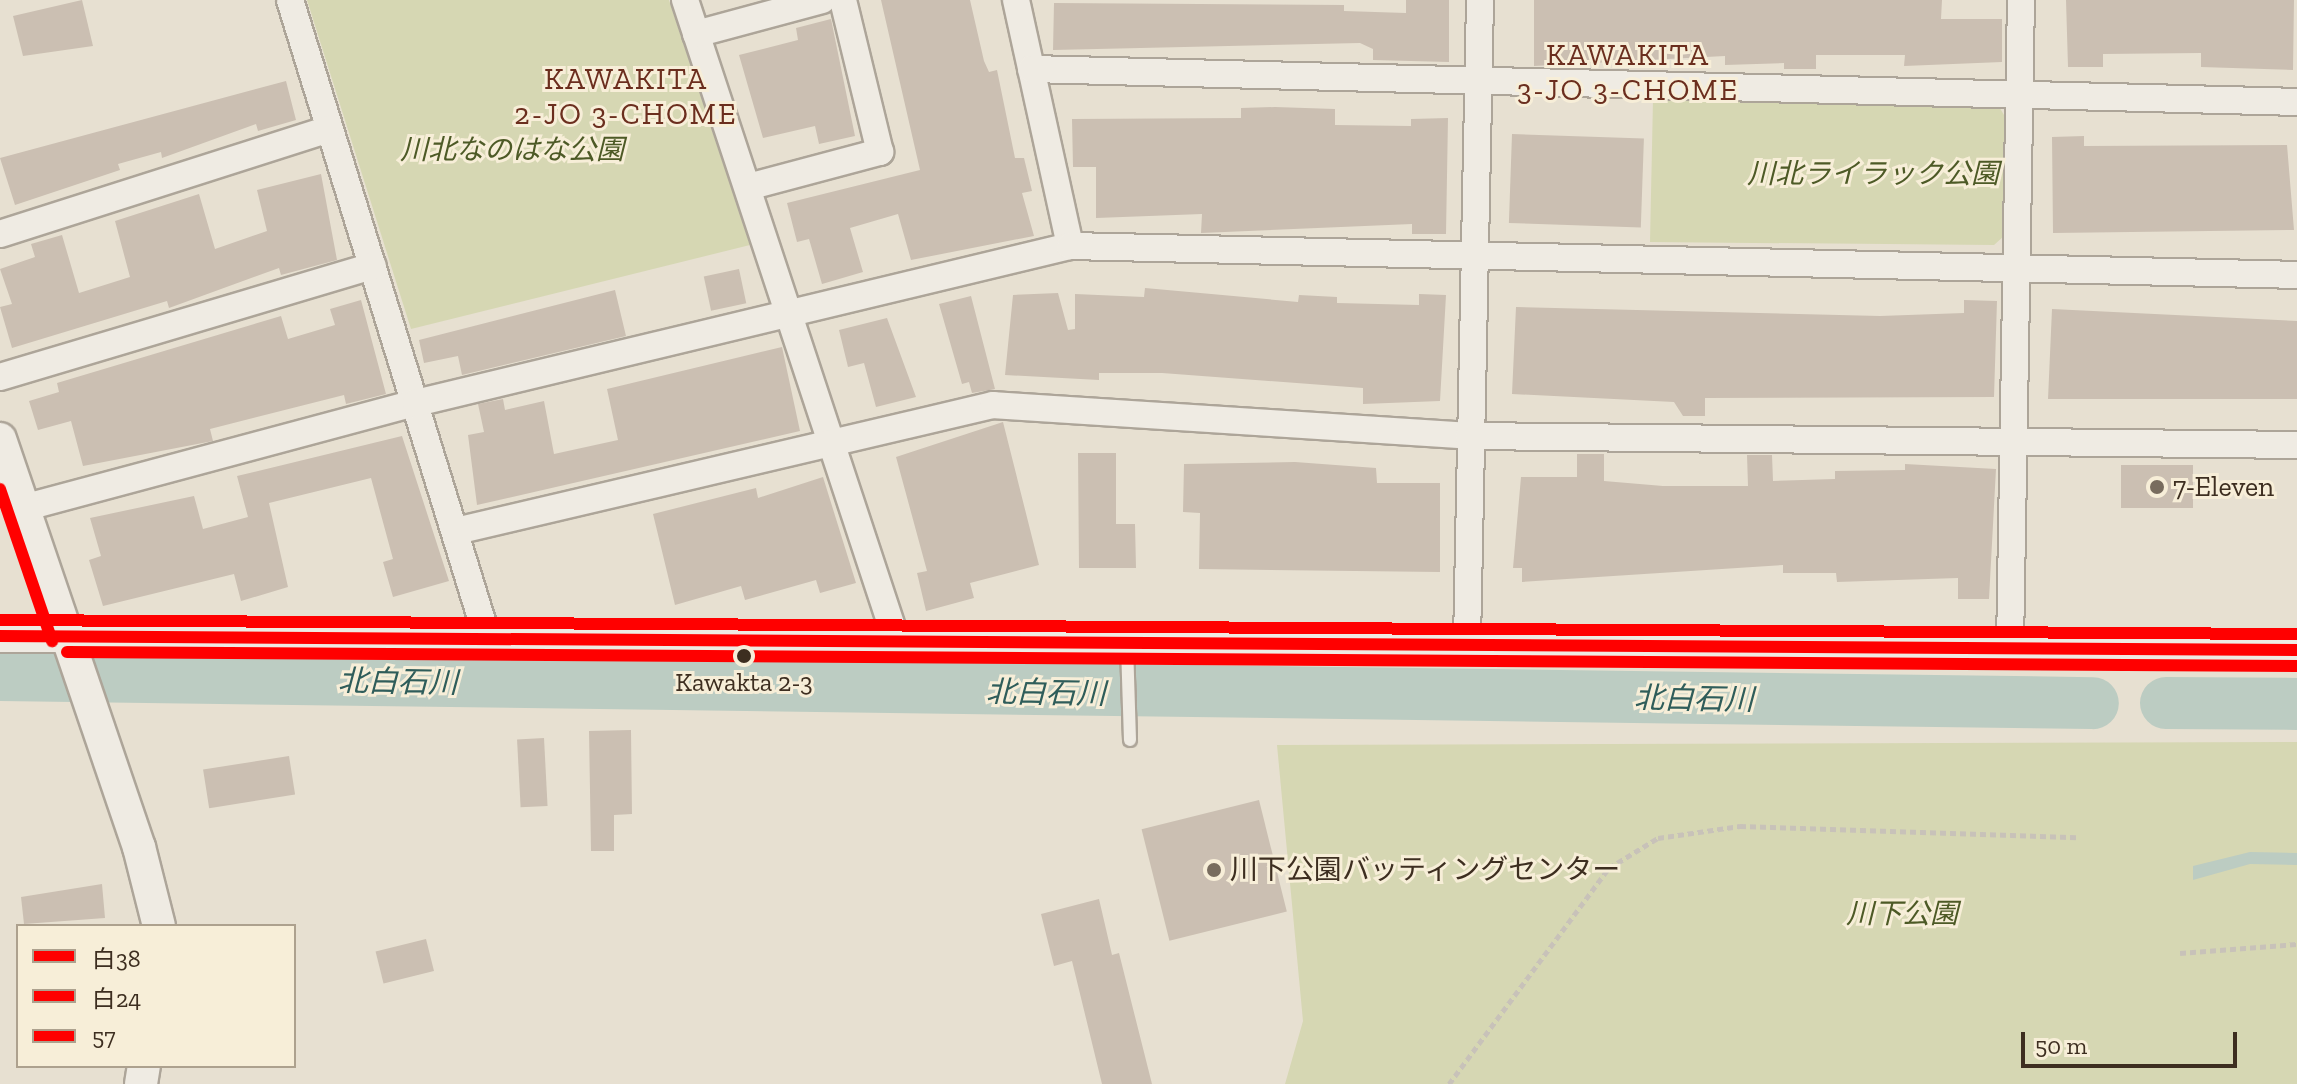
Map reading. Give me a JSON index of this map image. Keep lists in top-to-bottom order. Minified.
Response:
{"districts":["KAWAKITA 3-JO 3-CHOME","KAWAKITA 2-JO 3-CHOME"],"water":["北白石川"],"parks":["川北なのはな公園","川北ライラック公園","川下公園"],"places":["7-Eleven","Kawakta 2-3","川下公園バッティングセンター"],"lines":["transit line 白24","transit line 57","transit line 白38"],"legend":["白38","白24","57"],"scale_bar":"50 m"}
